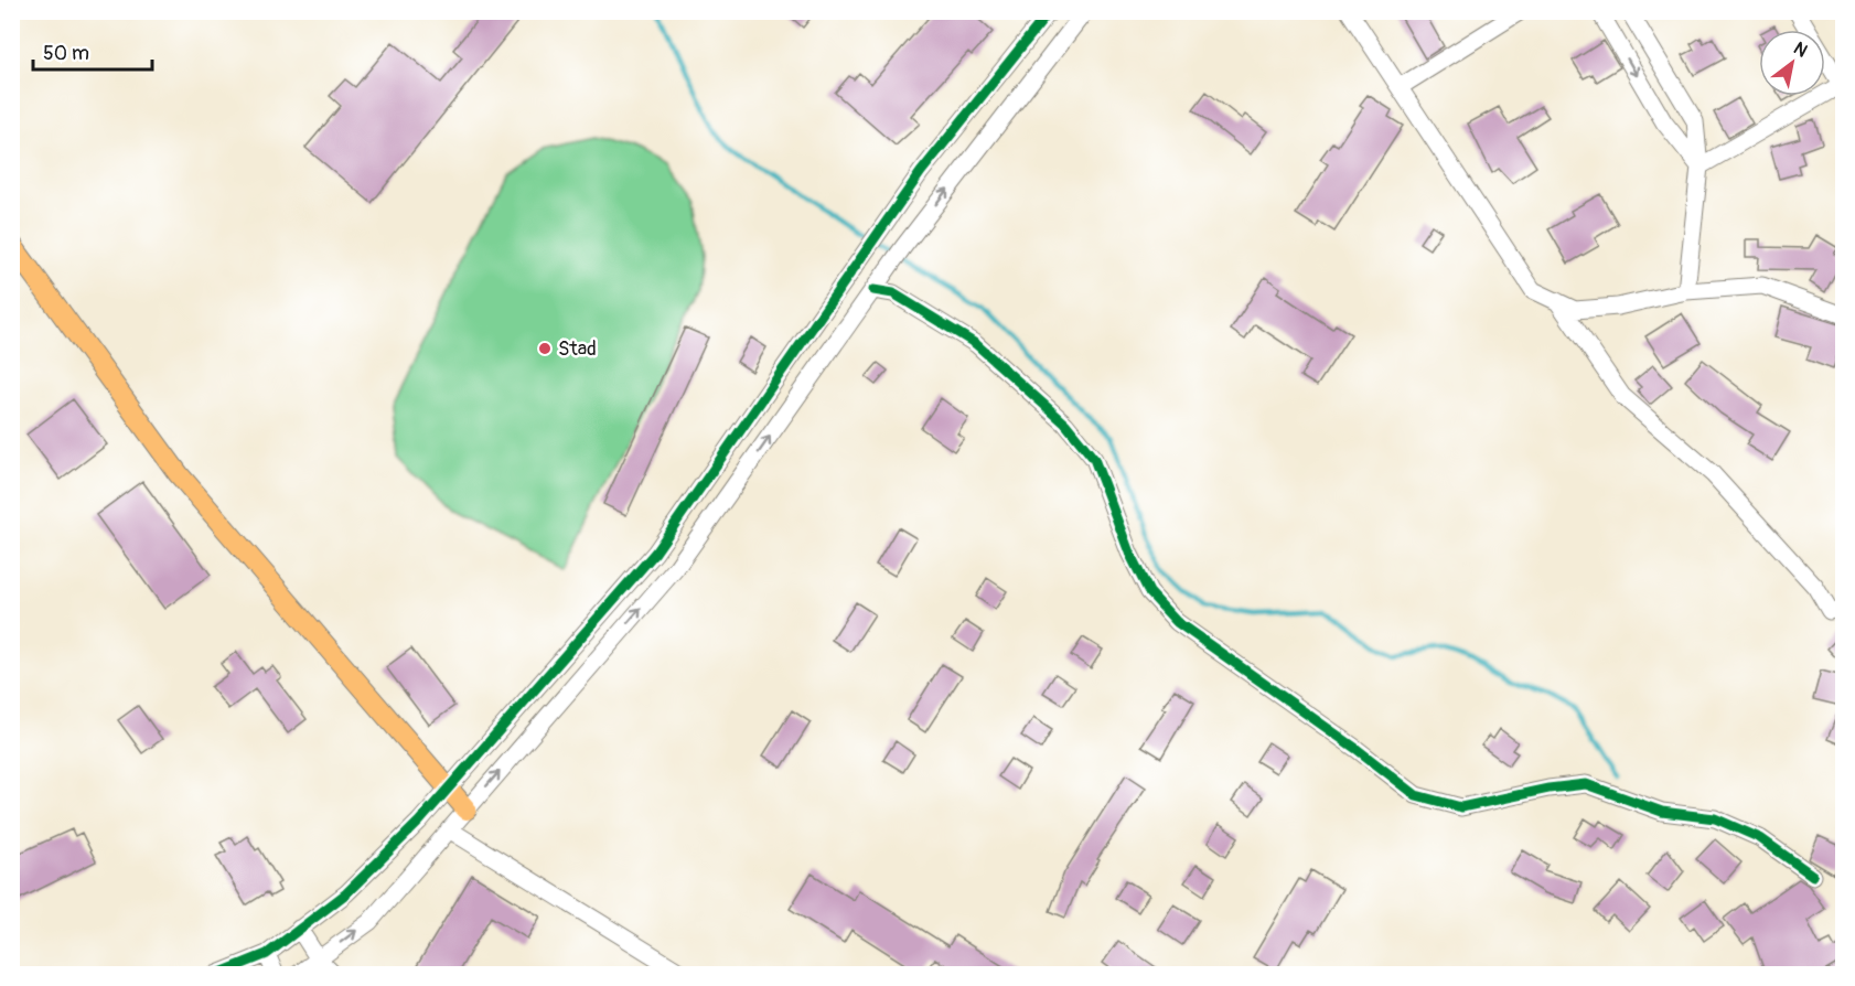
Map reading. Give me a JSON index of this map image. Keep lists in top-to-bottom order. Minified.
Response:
{"places":["Stad"],"scale_bar":"50 m","north":"top right"}
